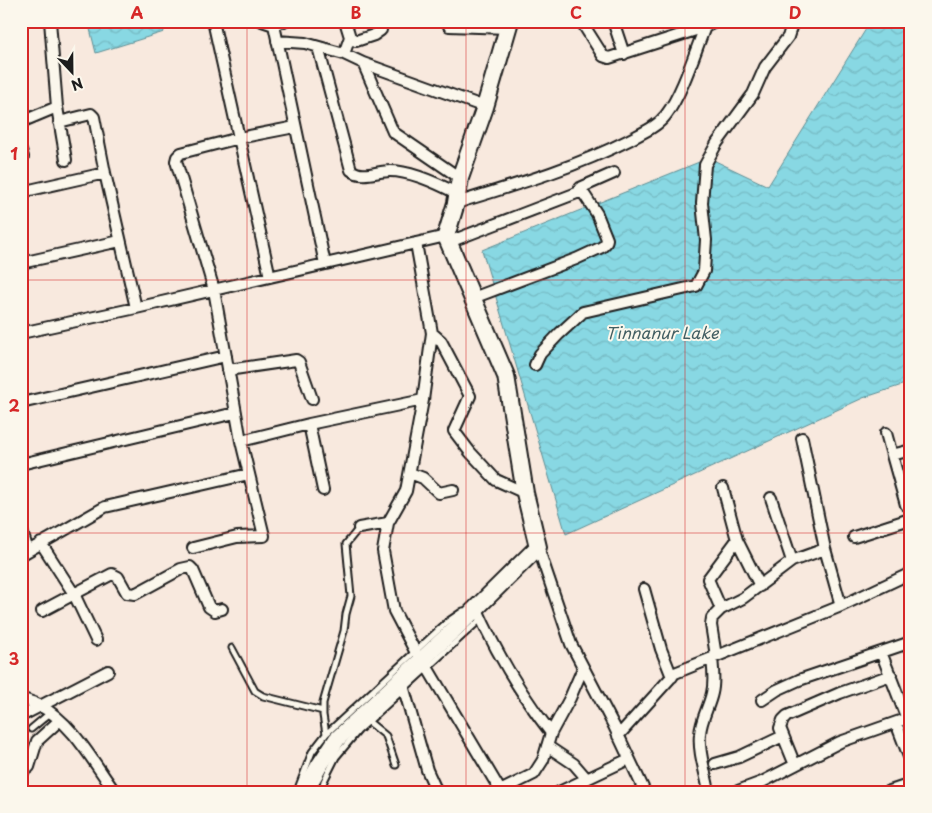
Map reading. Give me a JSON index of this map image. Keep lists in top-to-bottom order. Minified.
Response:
{"water":["Tinnanur Lake"],"north":"bottom","grid":{"columns":["A","B","C","D"],"rows":["1","2","3"]}}
